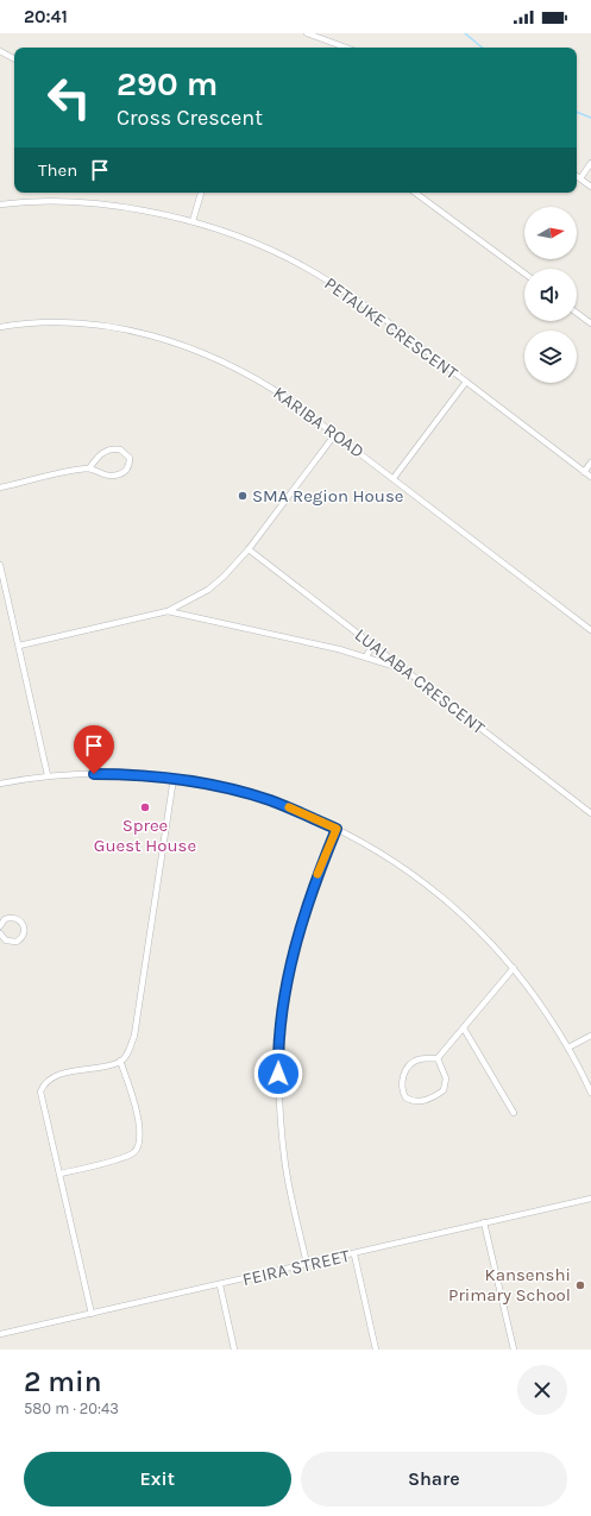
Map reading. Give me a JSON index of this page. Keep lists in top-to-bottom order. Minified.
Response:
{"streets":{"street":["PETAUKE CRESCENT","KARIBA ROAD","LUALABA CRESCENT","FEIRA STREET"]},"places":["SMA Region House","Spree Guest House","Kansenshi Primary School"],"north":"right","page":{"status":"20:41","turn":["290 m","Cross Crescent"],"then":"Then","heading":["2 min","580 m · 20:43"],"buttons":["Exit","Share"]}}
